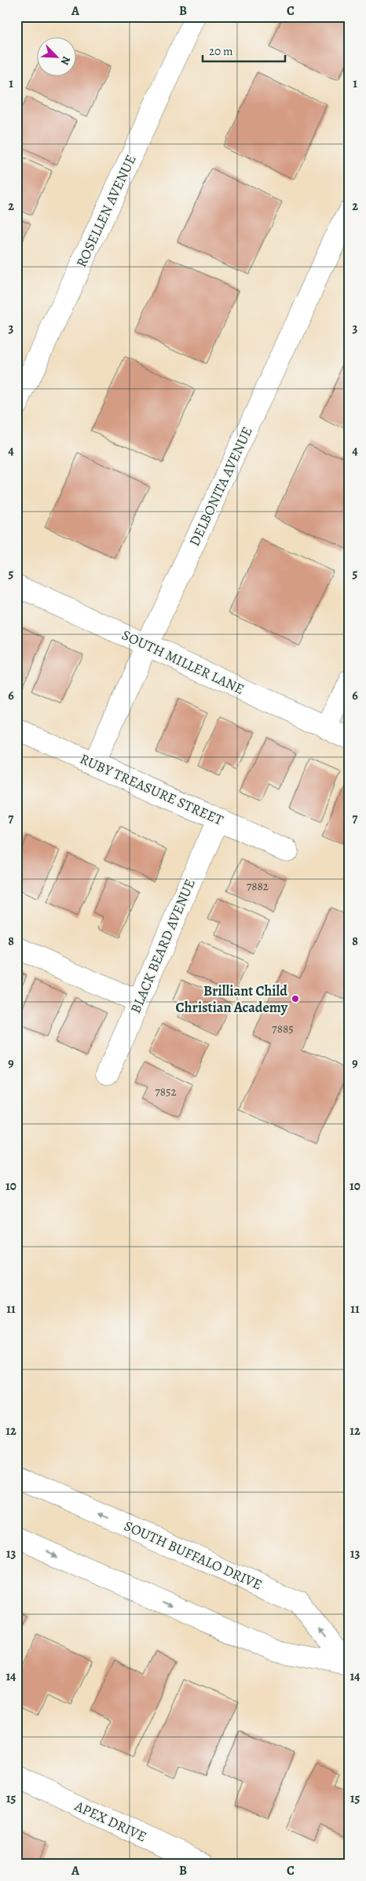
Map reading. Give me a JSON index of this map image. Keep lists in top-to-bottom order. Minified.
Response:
{"streets":{"street":["ROSELLEN AVENUE","DELBONITA AVENUE","SOUTH MILLER LANE","RUBY TREASURE STREET","BLACK BEARD AVENUE","SOUTH BUFFALO DRIVE","APEX DRIVE"]},"crossings":[["DELBONITA AVENUE","SOUTH MILLER LANE"],["DELBONITA AVENUE","RUBY TREASURE STREET"],["RUBY TREASURE STREET","BLACK BEARD AVENUE"]],"places":["Brilliant Child Christian Academy"],"house_numbers":["7882","7885","7852"],"scale_bar":"20 m","north":"bottom right","grid":{"columns":["A","B","C"],"rows":["1","2","3","4","5","6","7","8","9","10","11","12","13","14","15"]}}
